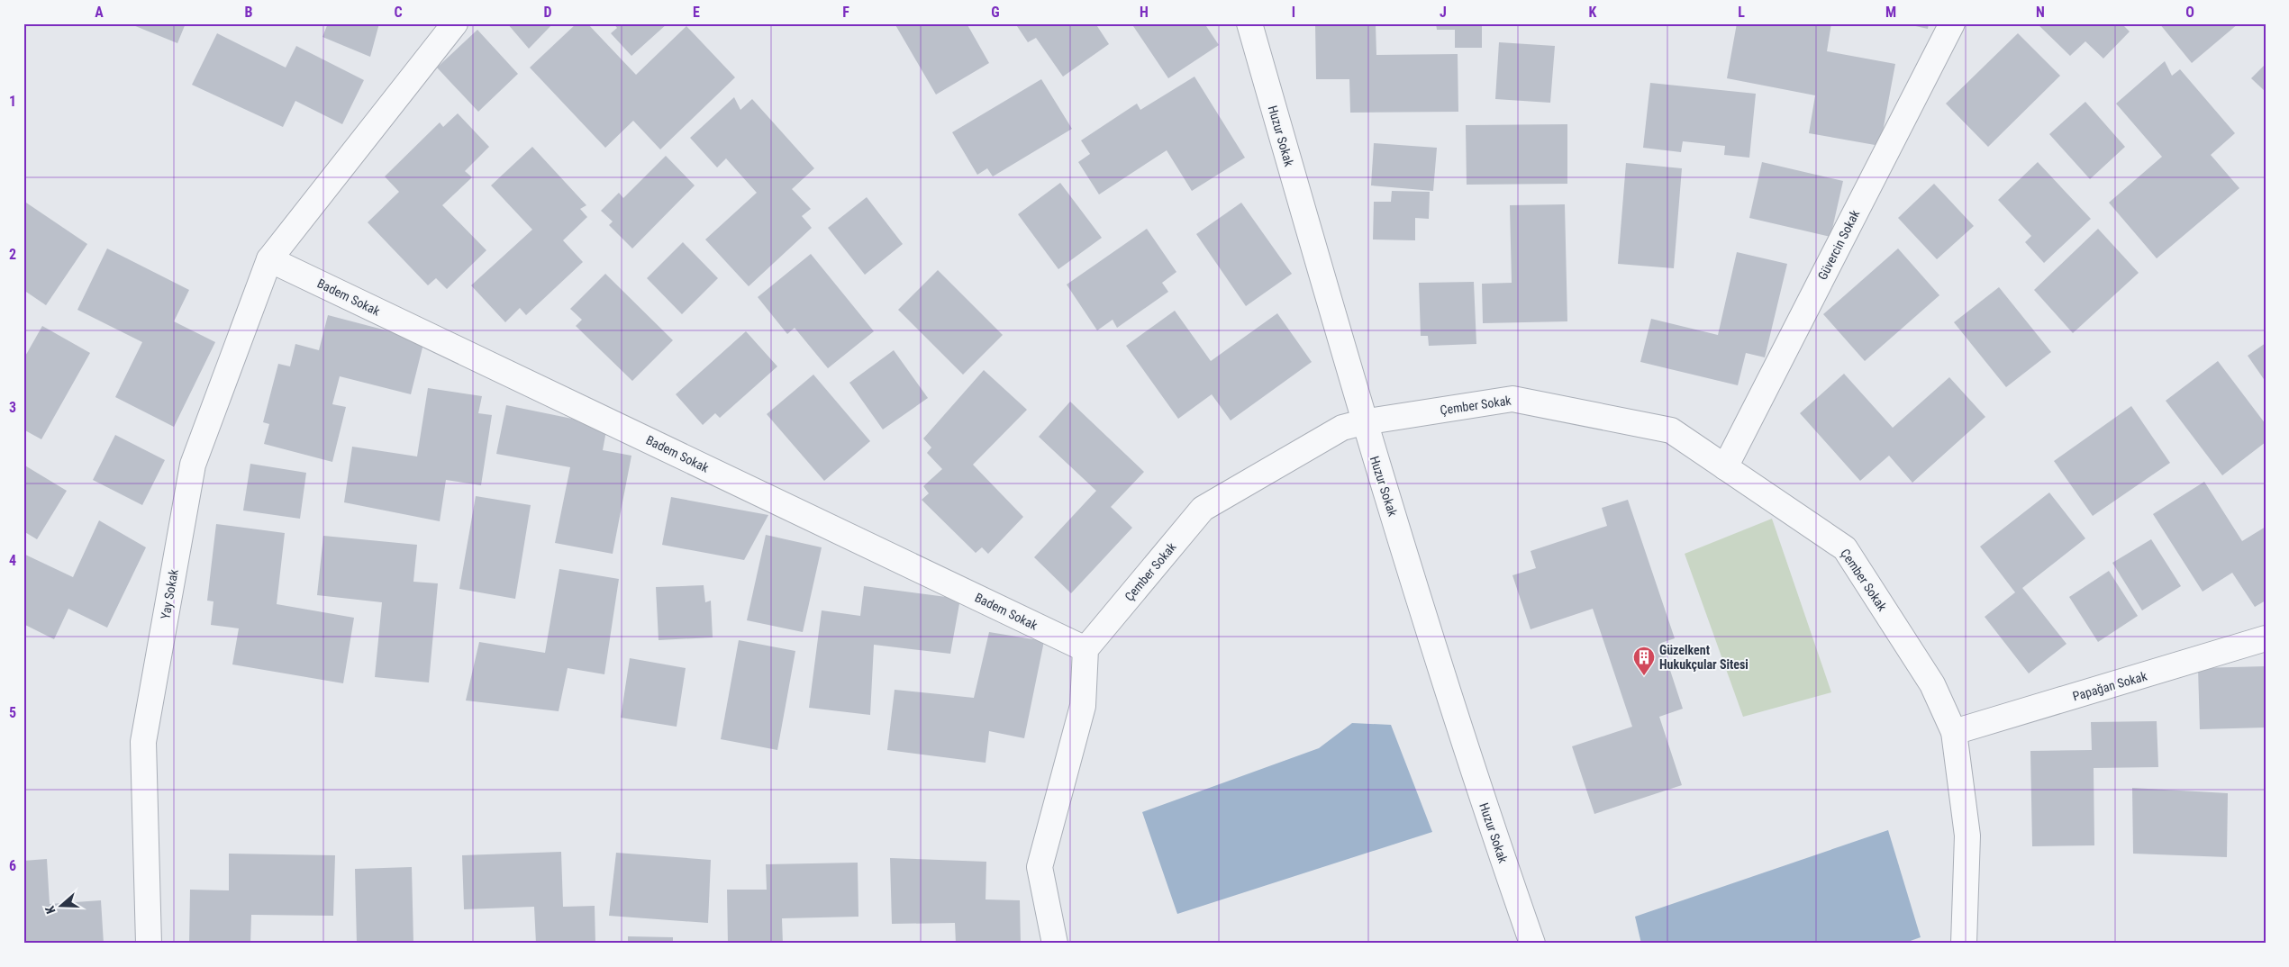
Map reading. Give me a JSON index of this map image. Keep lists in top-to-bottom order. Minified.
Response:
{"streets":{"street":["Huzur Sokak","Güvercin Sokak","Badem Sokak","Çember Sokak","Yay Sokak","Papağan Sokak"]},"crossings":[["Huzur Sokak","Çember Sokak"],["Güvercin Sokak","Çember Sokak"],["Badem Sokak","Çember Sokak"],["Badem Sokak","Yay Sokak"],["Çember Sokak","Papağan Sokak"]],"places":{"building":["Güzelkent Hukukçular Sitesi"]},"north":"left","grid":{"columns":["A","B","C","D","E","F","G","H","I","J","K","L","M","N","O"],"rows":["1","2","3","4","5","6"]}}
